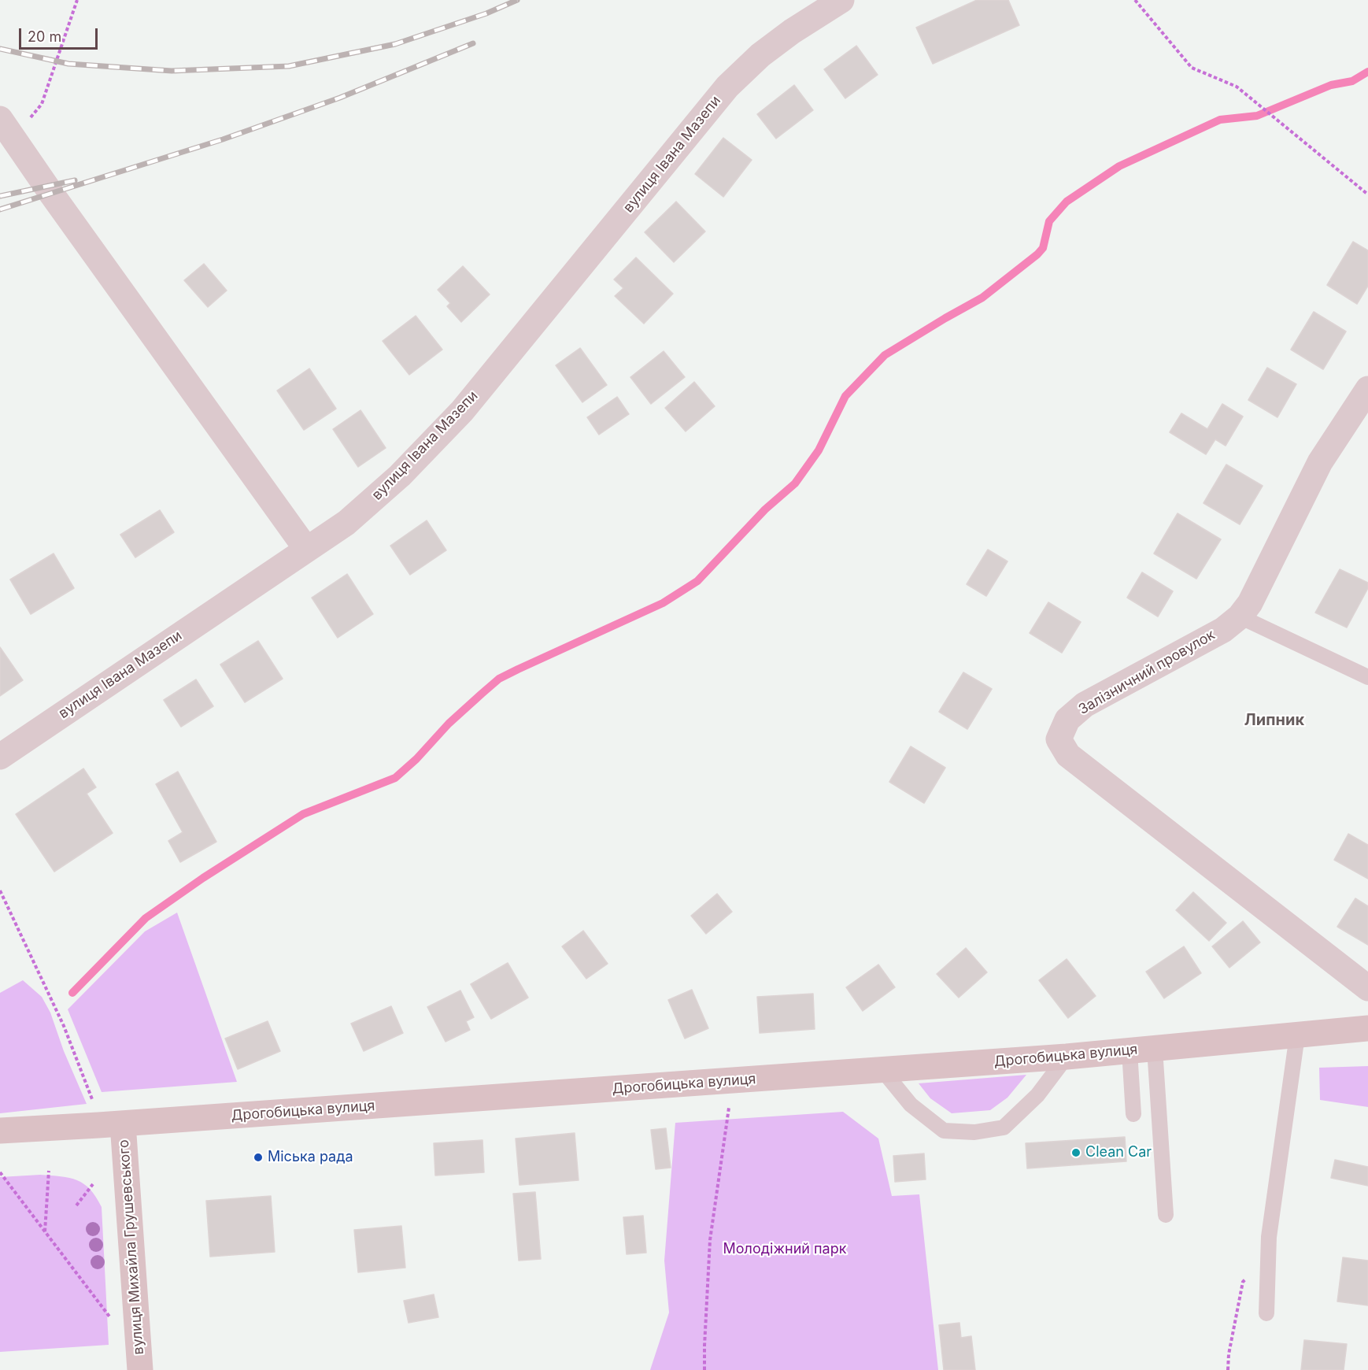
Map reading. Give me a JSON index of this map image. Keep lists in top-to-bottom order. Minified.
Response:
{"streets":{"street":["вулиця Івана Мазепи","Залізничний провулок","Дрогобицька вулиця","вулиця Михайла Грушевського"]},"crossings":[["Дрогобицька вулиця","вулиця Михайла Грушевського"]],"districts":["Липник"],"parks":["Молодіжний парк"],"places":["Clean Car","Міська рада"],"scale_bar":"20 m"}
